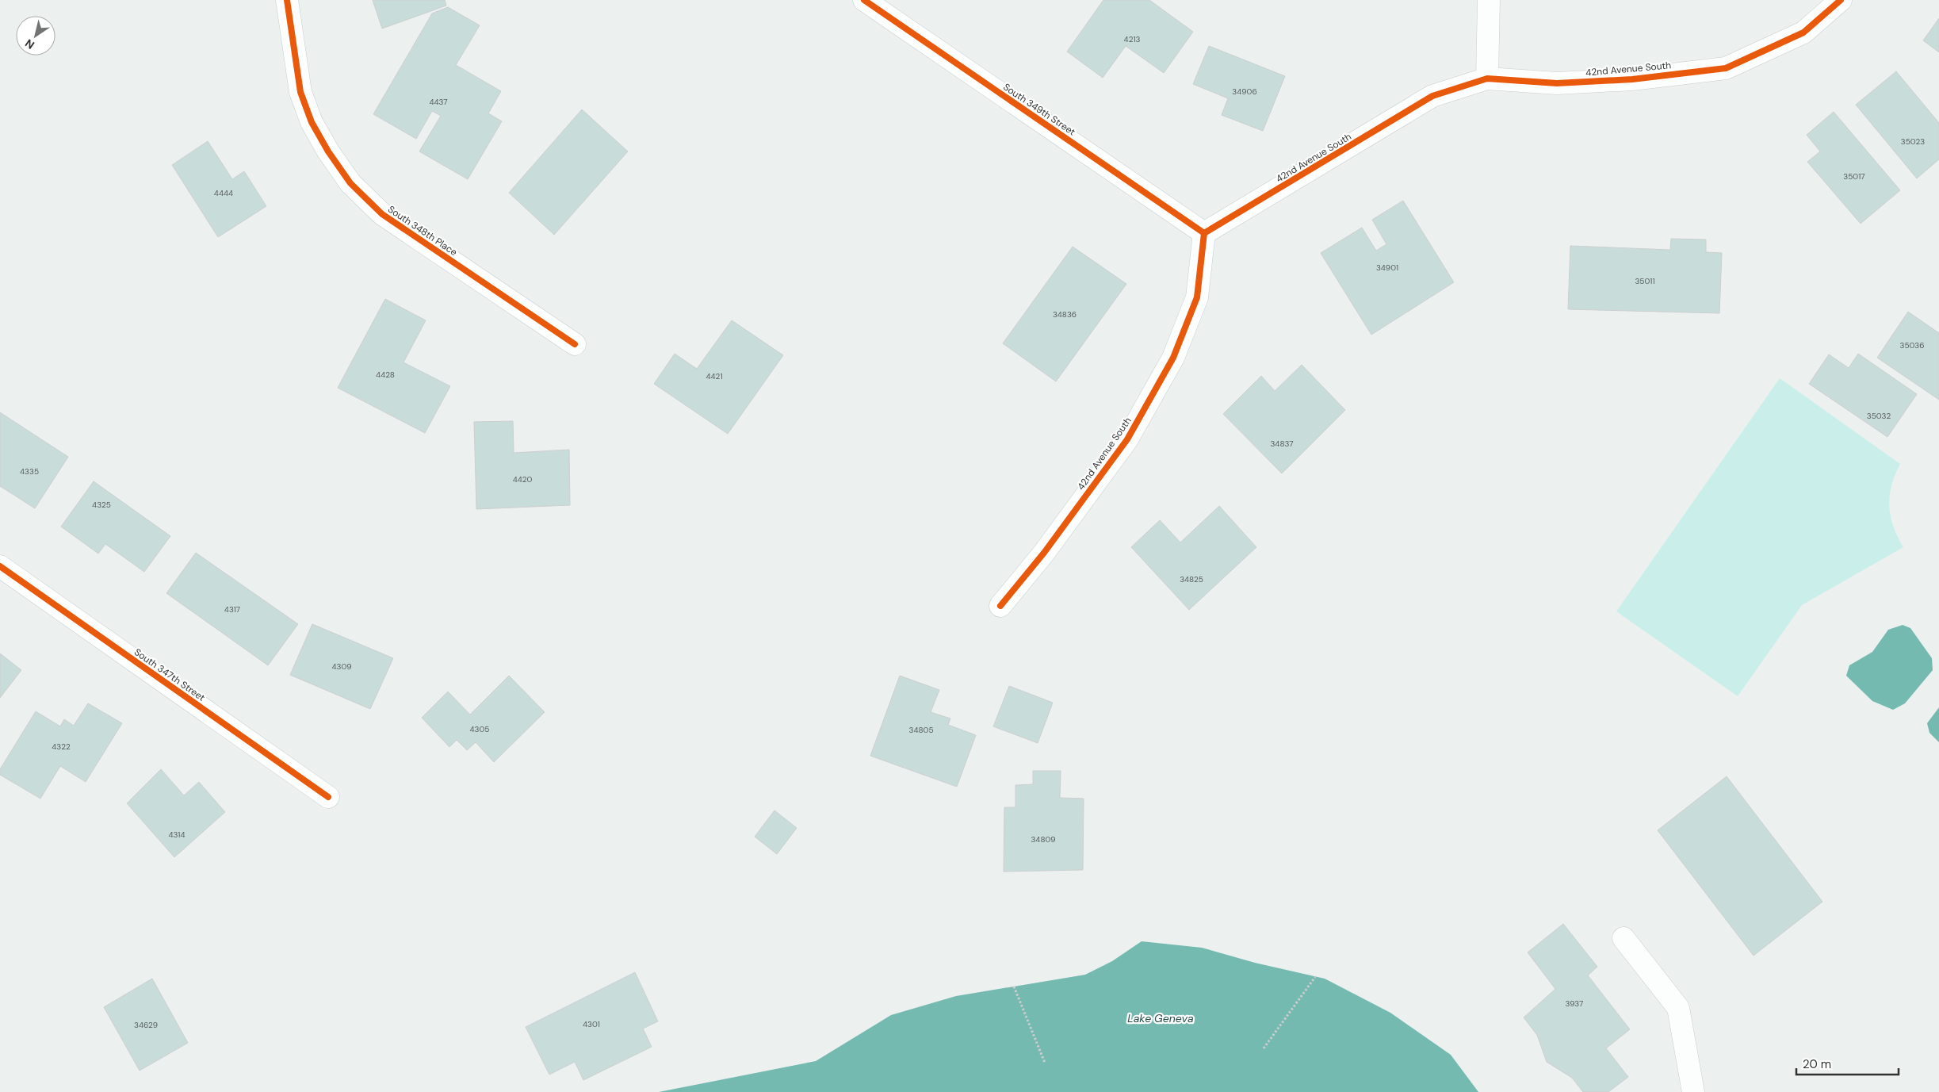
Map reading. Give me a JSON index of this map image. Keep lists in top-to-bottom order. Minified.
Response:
{"streets":{"street":["42nd Avenue South","South 349th Street","South 348th Place","South 347th Street"]},"crossings":[["42nd Avenue South","South 349th Street"]],"water":["Lake Geneva"],"house_numbers":["4213","34906","4437","35023","35017","4444","34901","35011","34836","35036","4428","4421","35032","34837","4335","4420","4325","34825","4317","4309","4305","34805","4322","4314","34809","3937","4301","34629"],"scale_bar":"20 m","north":"bottom left"}
